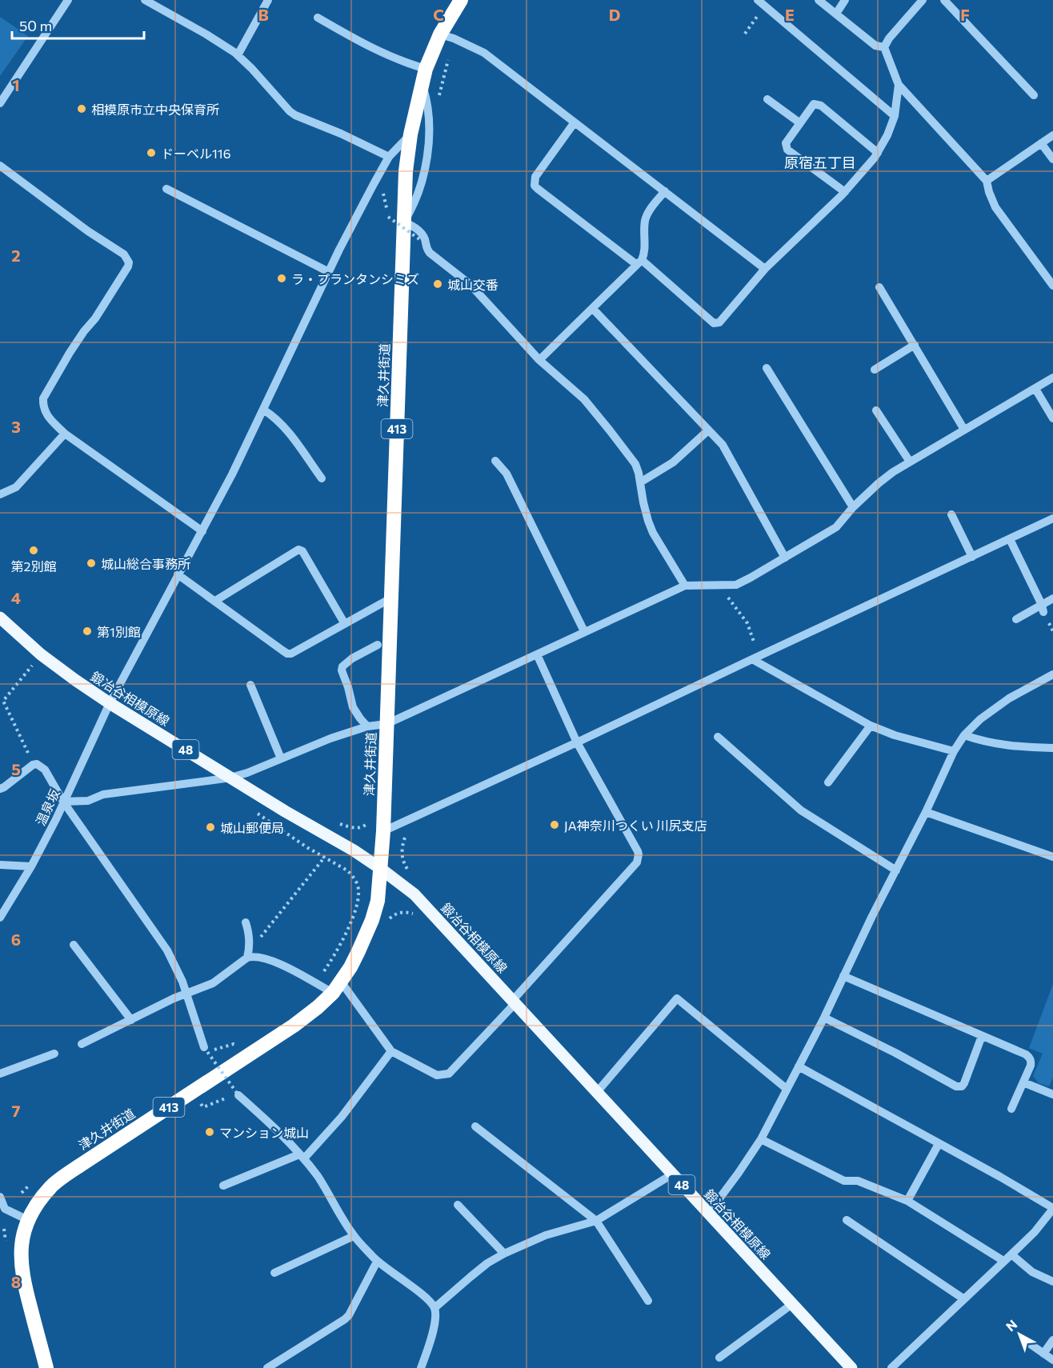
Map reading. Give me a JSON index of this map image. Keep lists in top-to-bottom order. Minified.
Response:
{"streets":{"highway":["津久井街道","413"],"main road":["鍛冶谷相模原線","48"],"street":["温泉坂"]},"crossings":[["津久井街道","鍛冶谷相模原線"],["津久井街道","温泉坂"],["鍛冶谷相模原線","温泉坂"]],"districts":["原宿五丁目"],"places":["相模原市立中央保育所","ドーベル116","ラ・プランタンシミズ","城山交番","第2別館","城山総合事務所","第1別館","JA神奈川つくい 川尻支店","城山郵便局","マンション城山"],"scale_bar":"50 m","north":"top left","grid":{"columns":["B","C","D","E","F"],"rows":["1","2","3","4","5","6","7","8"]}}
